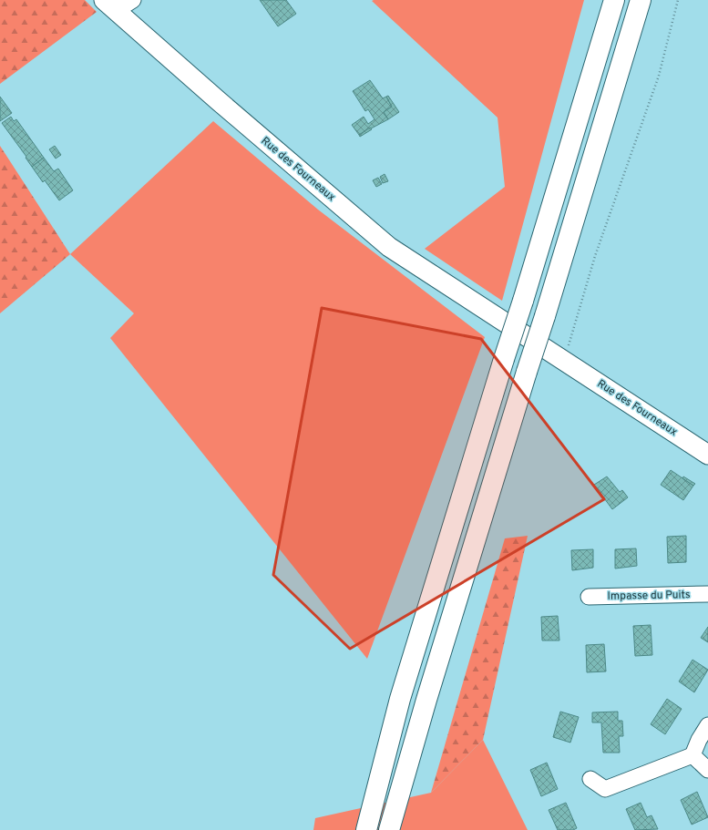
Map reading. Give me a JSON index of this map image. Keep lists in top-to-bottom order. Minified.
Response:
{"streets":{"street":["Rue des Fourneaux","Impasse du Puits"]}}
